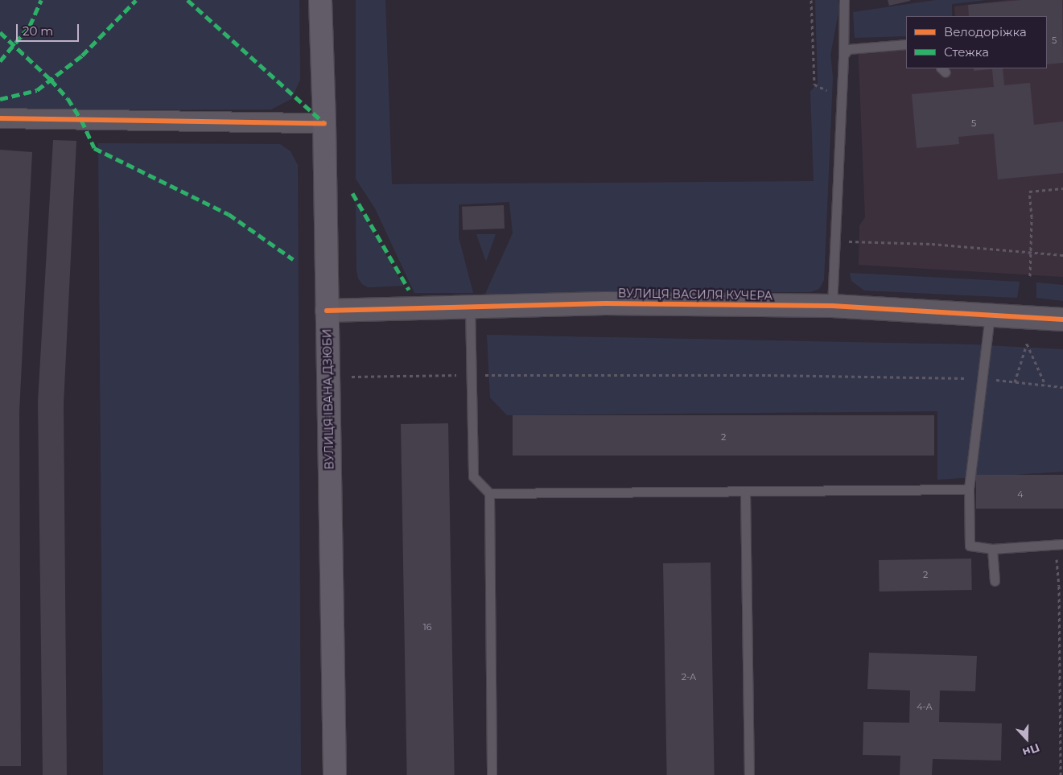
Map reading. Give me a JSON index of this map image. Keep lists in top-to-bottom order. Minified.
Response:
{"streets":{"main road":["ВУЛИЦЯ ІВАНА ДЗЮБИ"],"street":["ВУЛИЦЯ ВАСИЛЯ КУЧЕРА"]},"crossings":[["ВУЛИЦЯ ВАСИЛЯ КУЧЕРА","ВУЛИЦЯ ІВАНА ДЗЮБИ"]],"house_numbers":["5","5","2","4","2","16","2-А","4-А"],"legend":["Велодоріжка","Стежка"],"scale_bar":"20 m","north":"bottom"}
